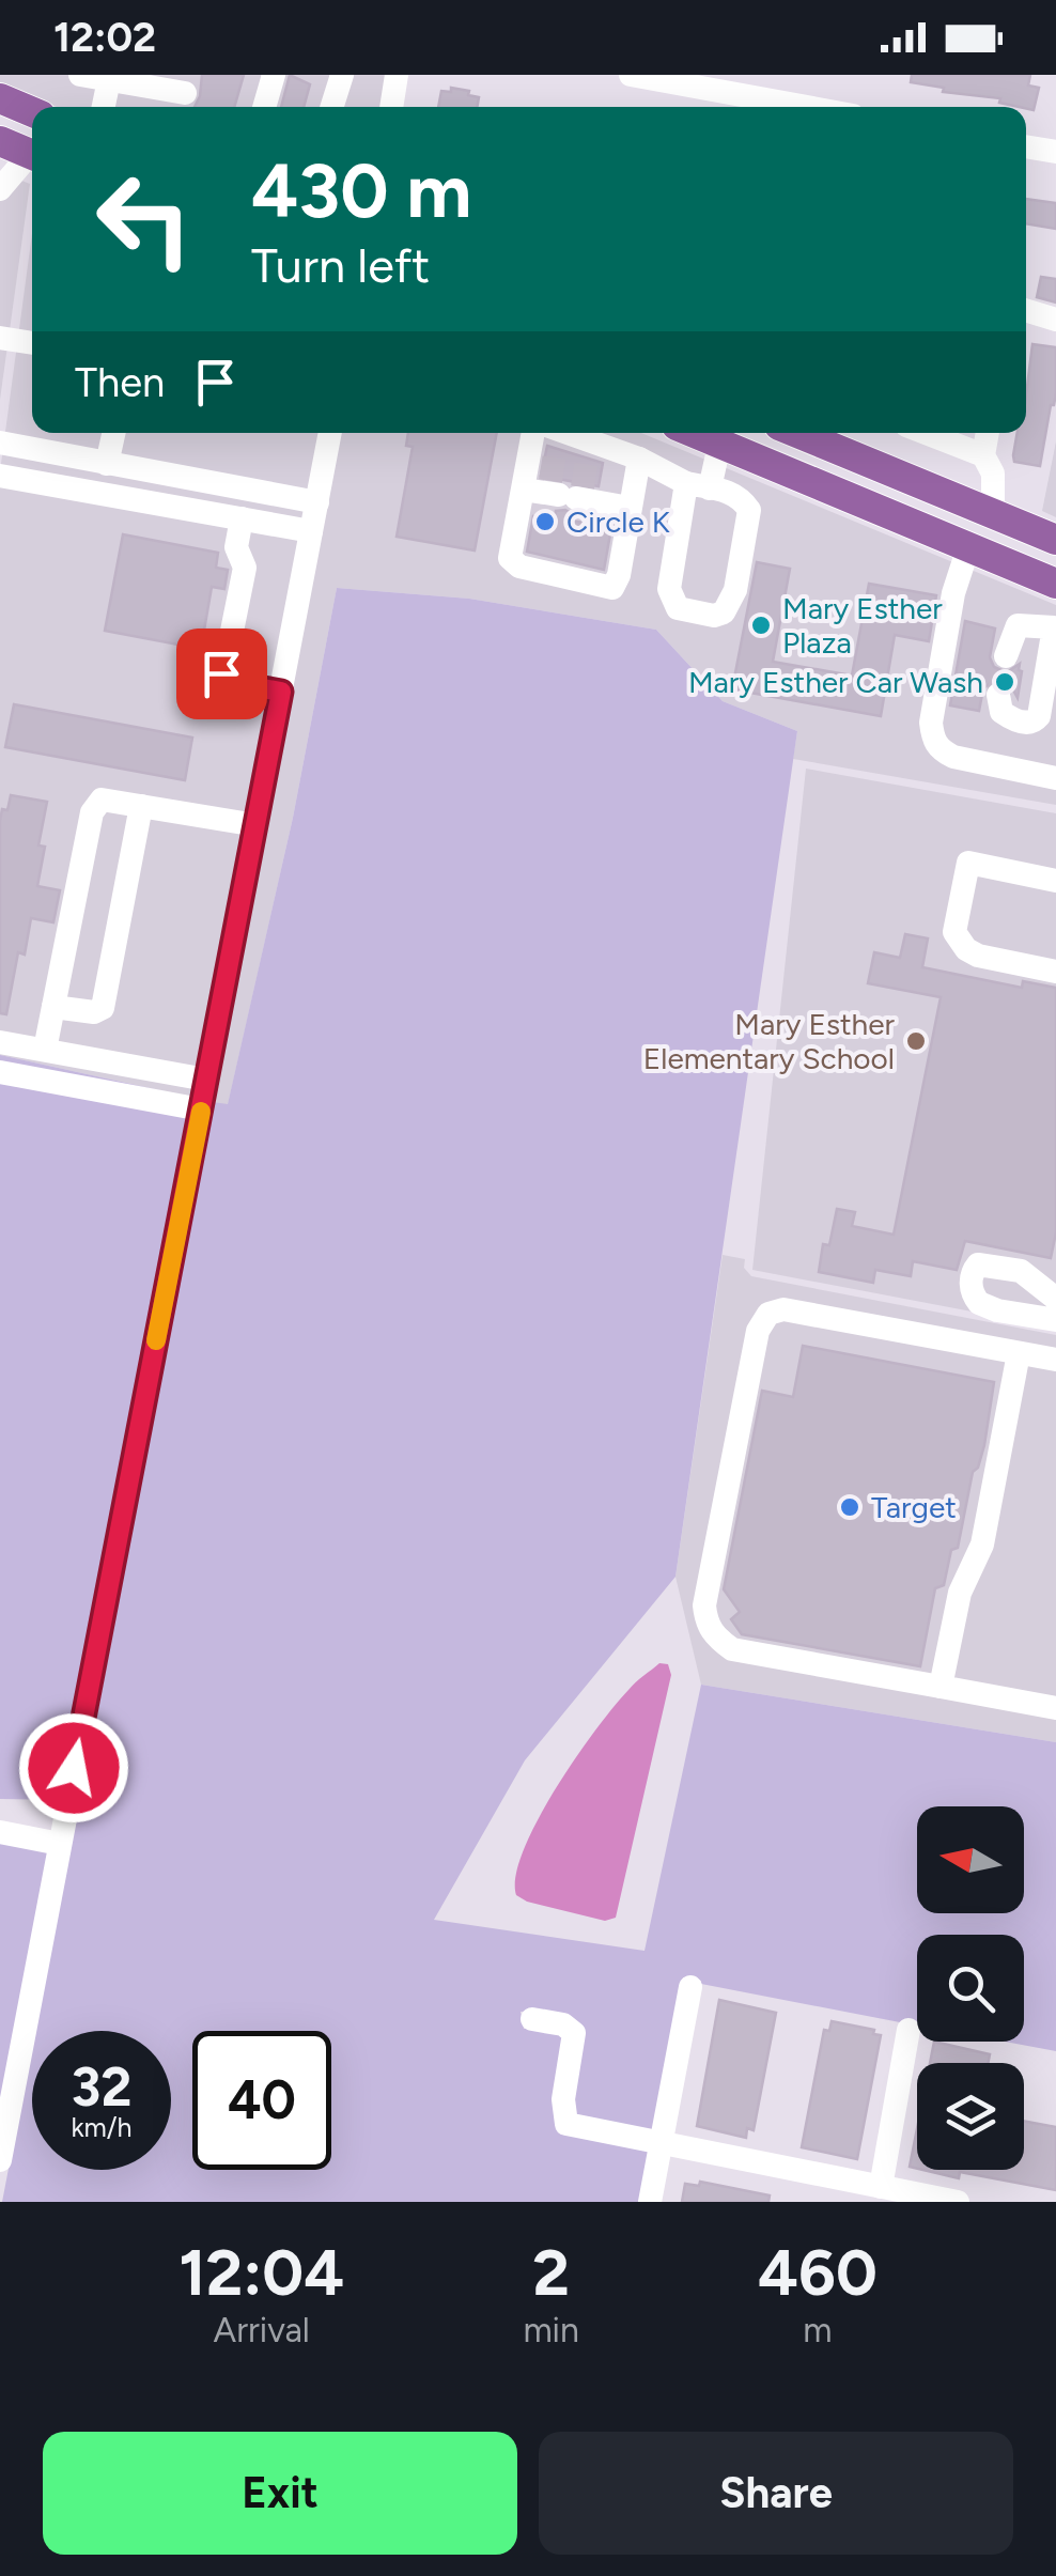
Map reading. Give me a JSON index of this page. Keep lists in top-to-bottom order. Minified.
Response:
{"places":["Circle K","Mary Esther Plaza","Mary Esther Car Wash","Mary Esther Elementary School","Target"],"north":"left","page":{"status":"12:02","turn":["430 m","Turn left"],"then":"Then","speed":"32 km/h","limit":"40","eta":["12:04","Arrival","2","min","460","m"],"buttons":["Exit","Share"]}}
